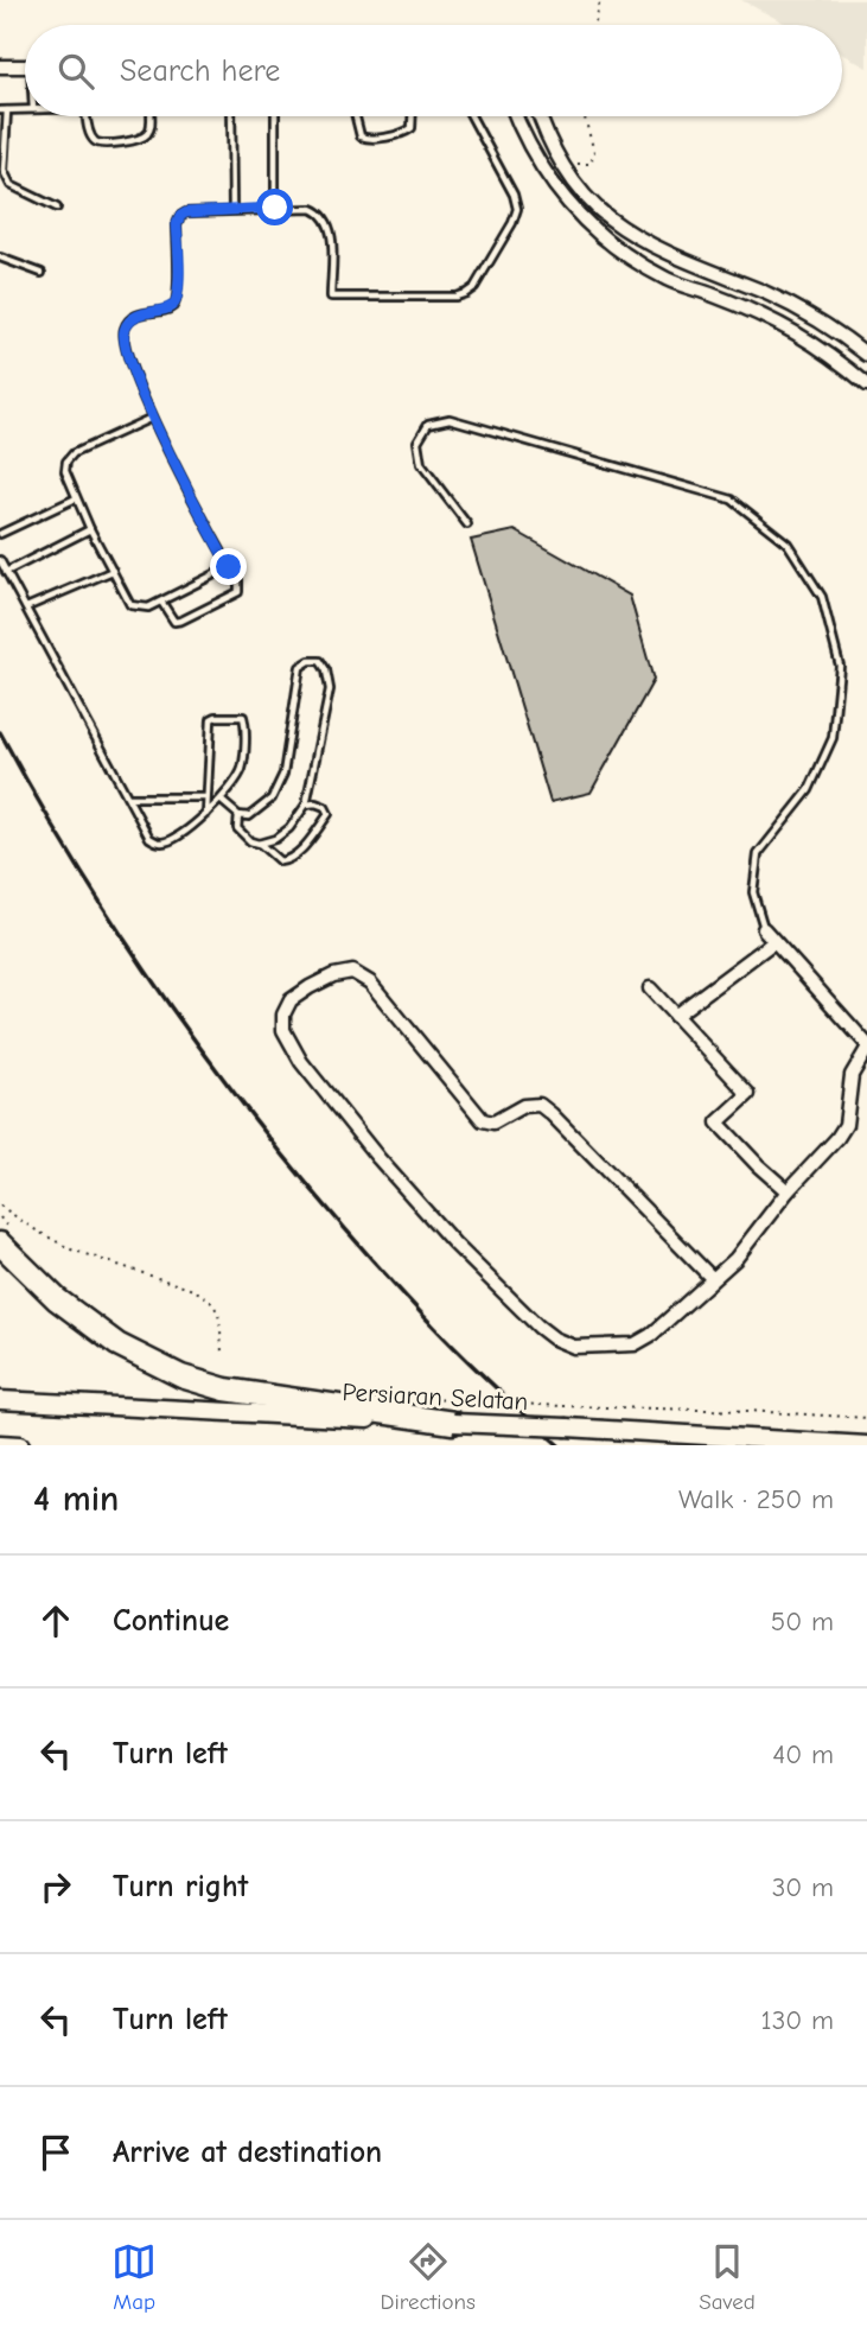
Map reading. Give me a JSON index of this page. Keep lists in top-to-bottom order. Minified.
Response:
{"streets":{"main road":["Persiaran Selatan"]},"page":{"search":"Search here","heading":["4 min","Walk · 250 m"],"list":[["Continue","50 m"],["Turn left","40 m"],["Turn right","30 m"],["Turn left","130 m"],"Arrive at destination"],"nav":["Map","Directions","Saved"]}}
